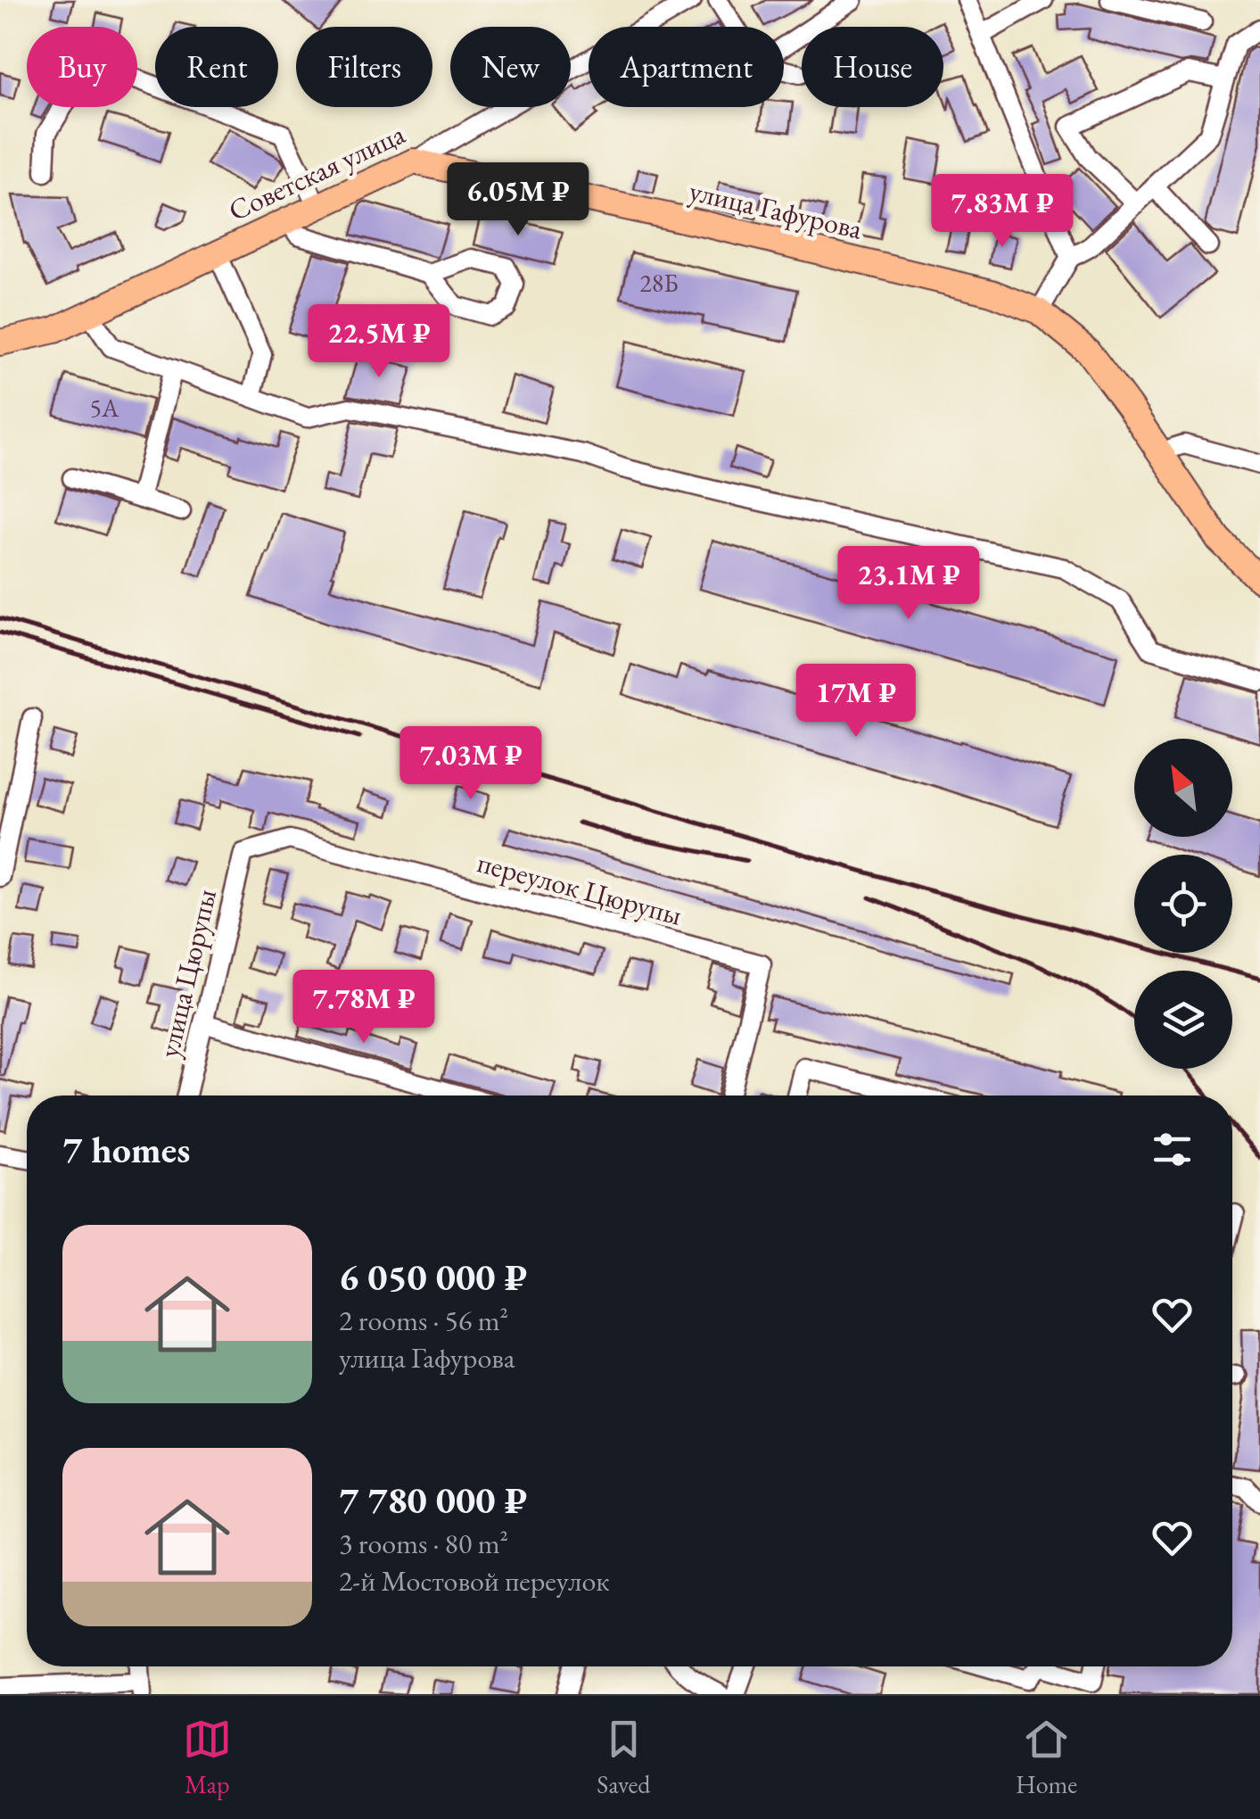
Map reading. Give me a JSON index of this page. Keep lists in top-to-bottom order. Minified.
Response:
{"streets":{"main road":["Советская улица","улица Гафурова"],"street":["переулок Цюрупы","улица Цюрупы"]},"crossings":[["Советская улица","улица Гафурова"],["переулок Цюрупы","улица Цюрупы"]],"house_numbers":["28Б","5А"],"north":"top left","page":{"chip":["Buy","Rent","Filters","New","Apartment","House"],"price":["6.05M ₽","7.83M ₽","22.5M ₽","23.1M ₽","17M ₽","7.03M ₽","7.78M ₽"],"heading":"7 homes","list":[{"name":"6 050 000 ₽","note":"2 rooms · 56 m² · улица Гафурова"},{"name":"7 780 000 ₽","note":"3 rooms · 80 m² · 2-й Мостовой переулок"}],"tabs":["Map","Saved","Home"]}}
